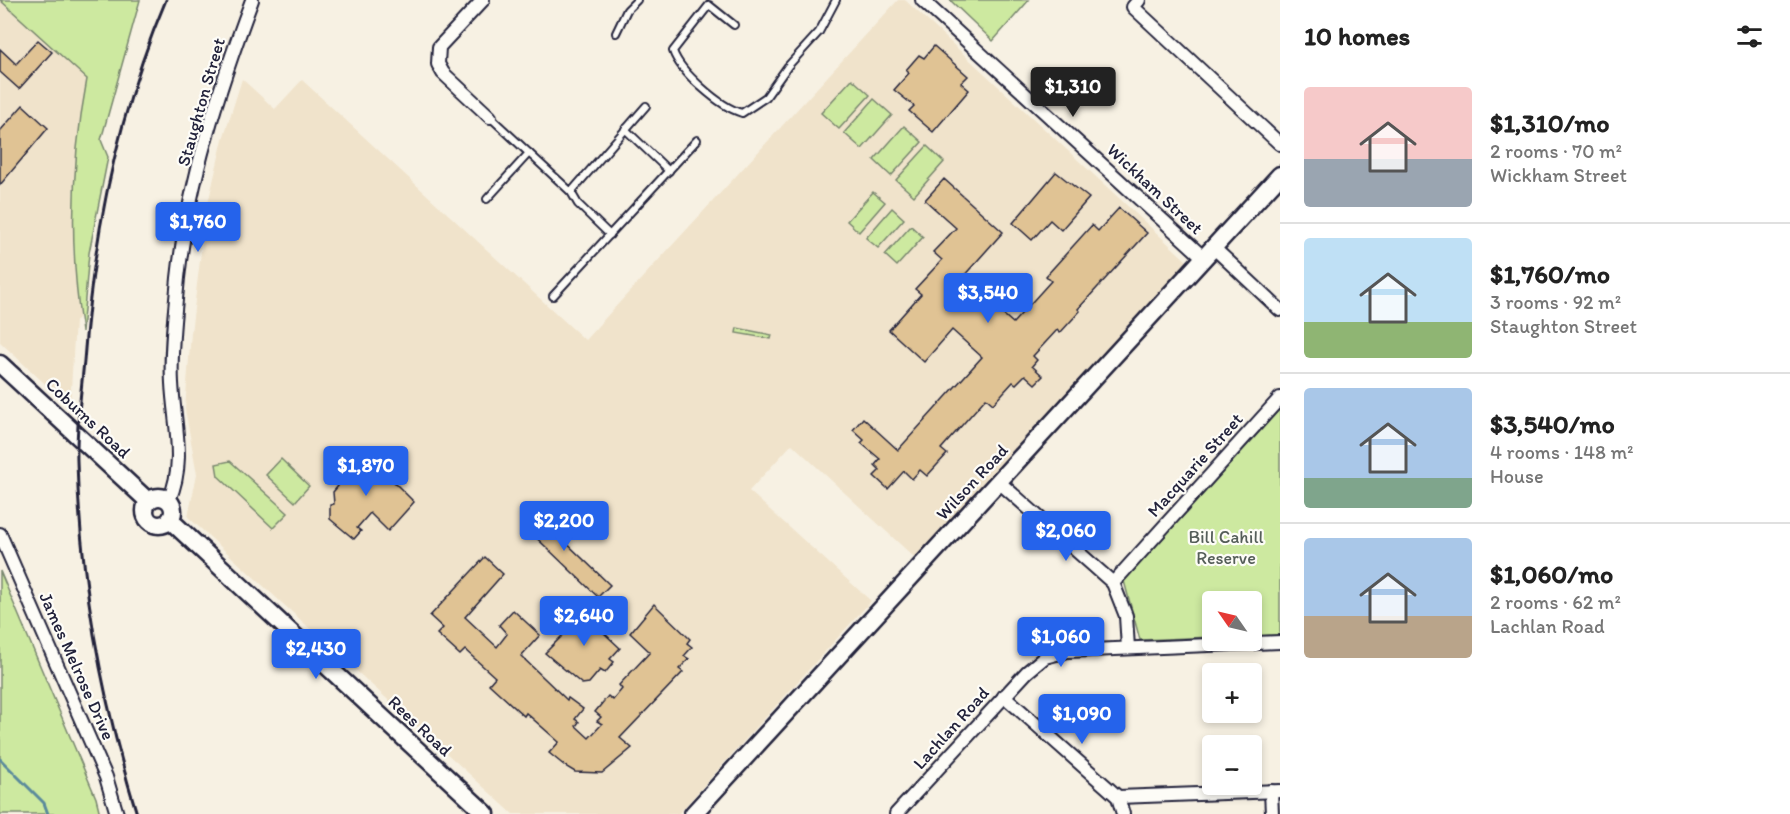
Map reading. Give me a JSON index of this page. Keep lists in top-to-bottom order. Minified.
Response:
{"streets":{"street":["Staughton Street","Wickham Street","Coburns Road","Macquarie Street","Wilson Road","James Melrose Drive","Rees Road","Lachlan Road"]},"crossings":[["Staughton Street","Coburns Road"],["Staughton Street","Rees Road"],["Wickham Street","Wilson Road"],["Coburns Road","Rees Road"]],"parks":["Bill Cahill Reserve"],"north":"top left","page":{"heading":"10 homes","price":["$1,310","$1,760","$3,540","$1,870","$2,200","$2,060","$2,640","$1,060","$2,430","$1,090"],"list":[{"name":"$1,310/mo","note":"2 rooms · 70 m² · Wickham Street"},{"name":"$1,760/mo","note":"3 rooms · 92 m² · Staughton Street"},{"name":"$3,540/mo","note":"4 rooms · 148 m² · House"},{"name":"$1,060/mo","note":"2 rooms · 62 m² · Lachlan Road"}],"map_buttons":["+","−"]}}
